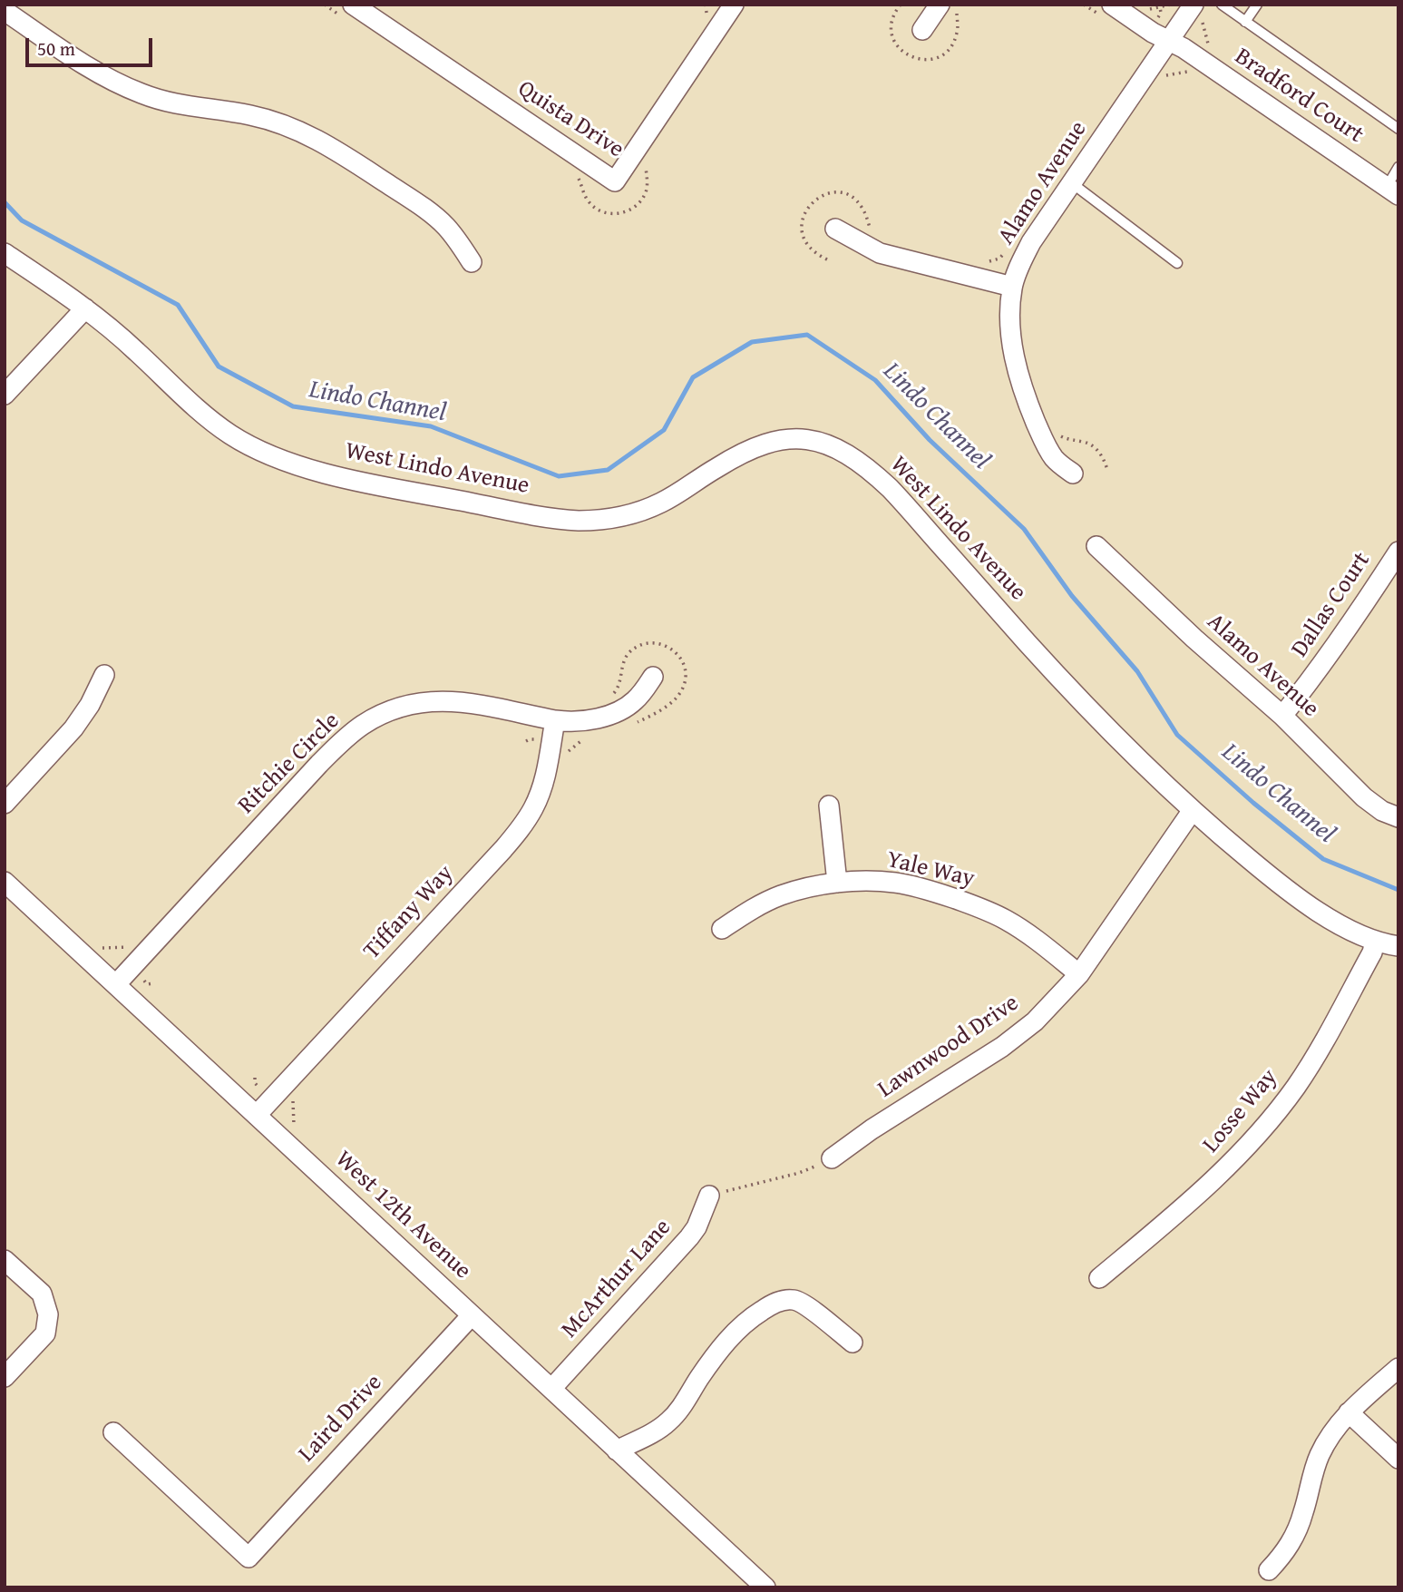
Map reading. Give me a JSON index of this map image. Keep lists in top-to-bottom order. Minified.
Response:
{"streets":{"street":["Bradford Court","Quista Drive","Alamo Avenue","West Lindo Avenue","Dallas Court","Ritchie Circle","Yale Way","Tiffany Way","Lawnwood Drive","Losse Way","West 12th Avenue","McArthur Lane","Laird Drive"]},"crossings":[["Bradford Court","Alamo Avenue"],["Alamo Avenue","Dallas Court"],["West Lindo Avenue","Lawnwood Drive"],["West Lindo Avenue","Losse Way"],["Ritchie Circle","Tiffany Way"],["Ritchie Circle","West 12th Avenue"],["Yale Way","Lawnwood Drive"],["Tiffany Way","West 12th Avenue"],["West 12th Avenue","McArthur Lane"],["West 12th Avenue","Laird Drive"]],"water":["Lindo Channel"],"scale_bar":"50 m"}
